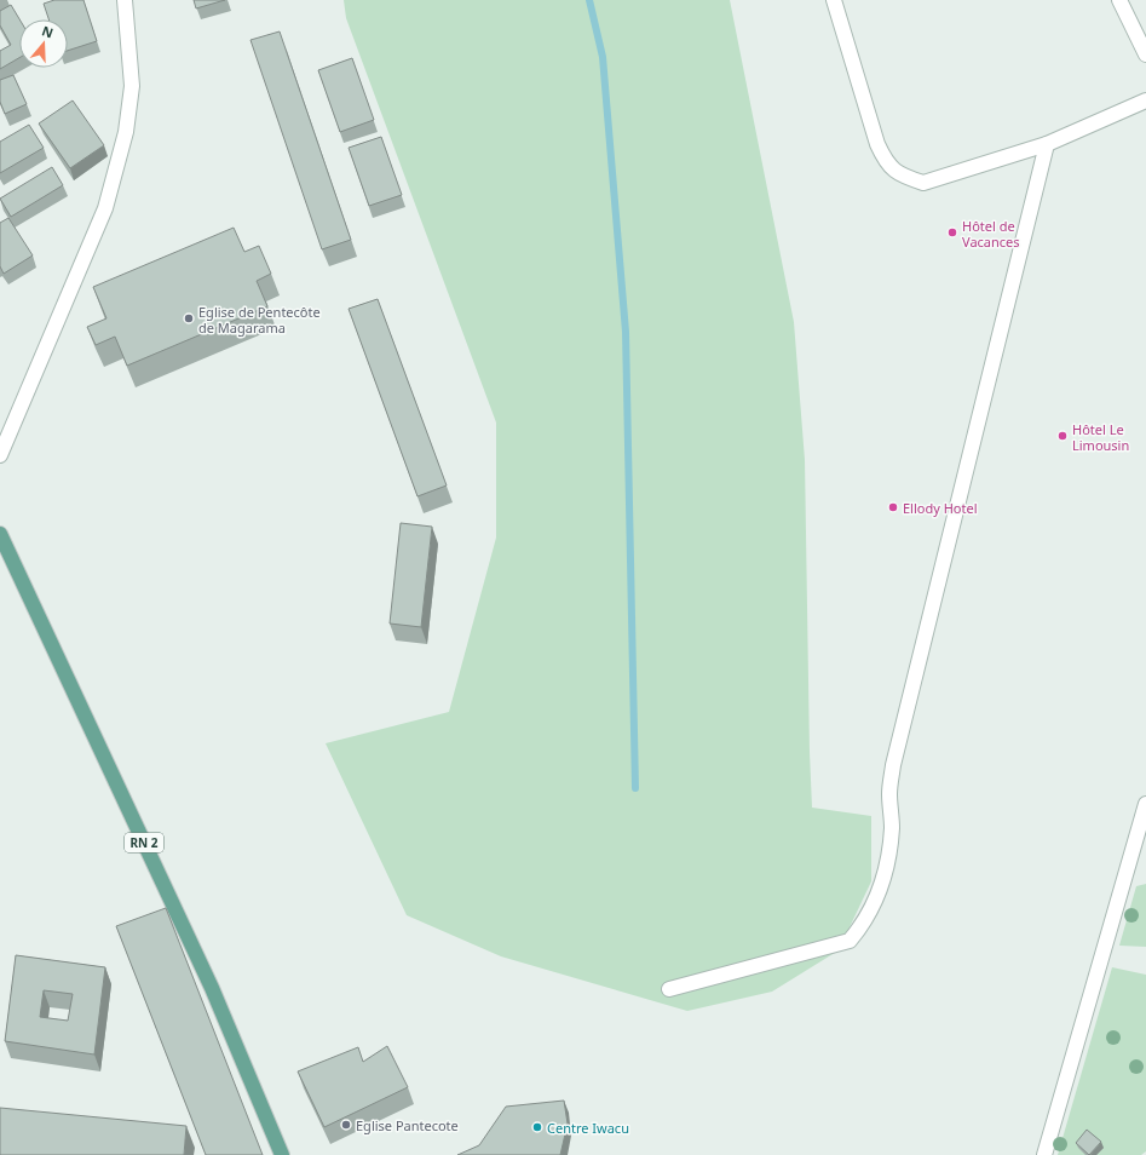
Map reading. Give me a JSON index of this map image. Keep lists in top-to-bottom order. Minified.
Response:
{"streets":{"main road":["RN 2"]},"places":["Hôtel de Vacances","Eglise de Pentecôte de Magarama","Hôtel Le Limousin","Ellody Hotel","Eglise Pantecote","Centre Iwacu"],"north":"top"}
